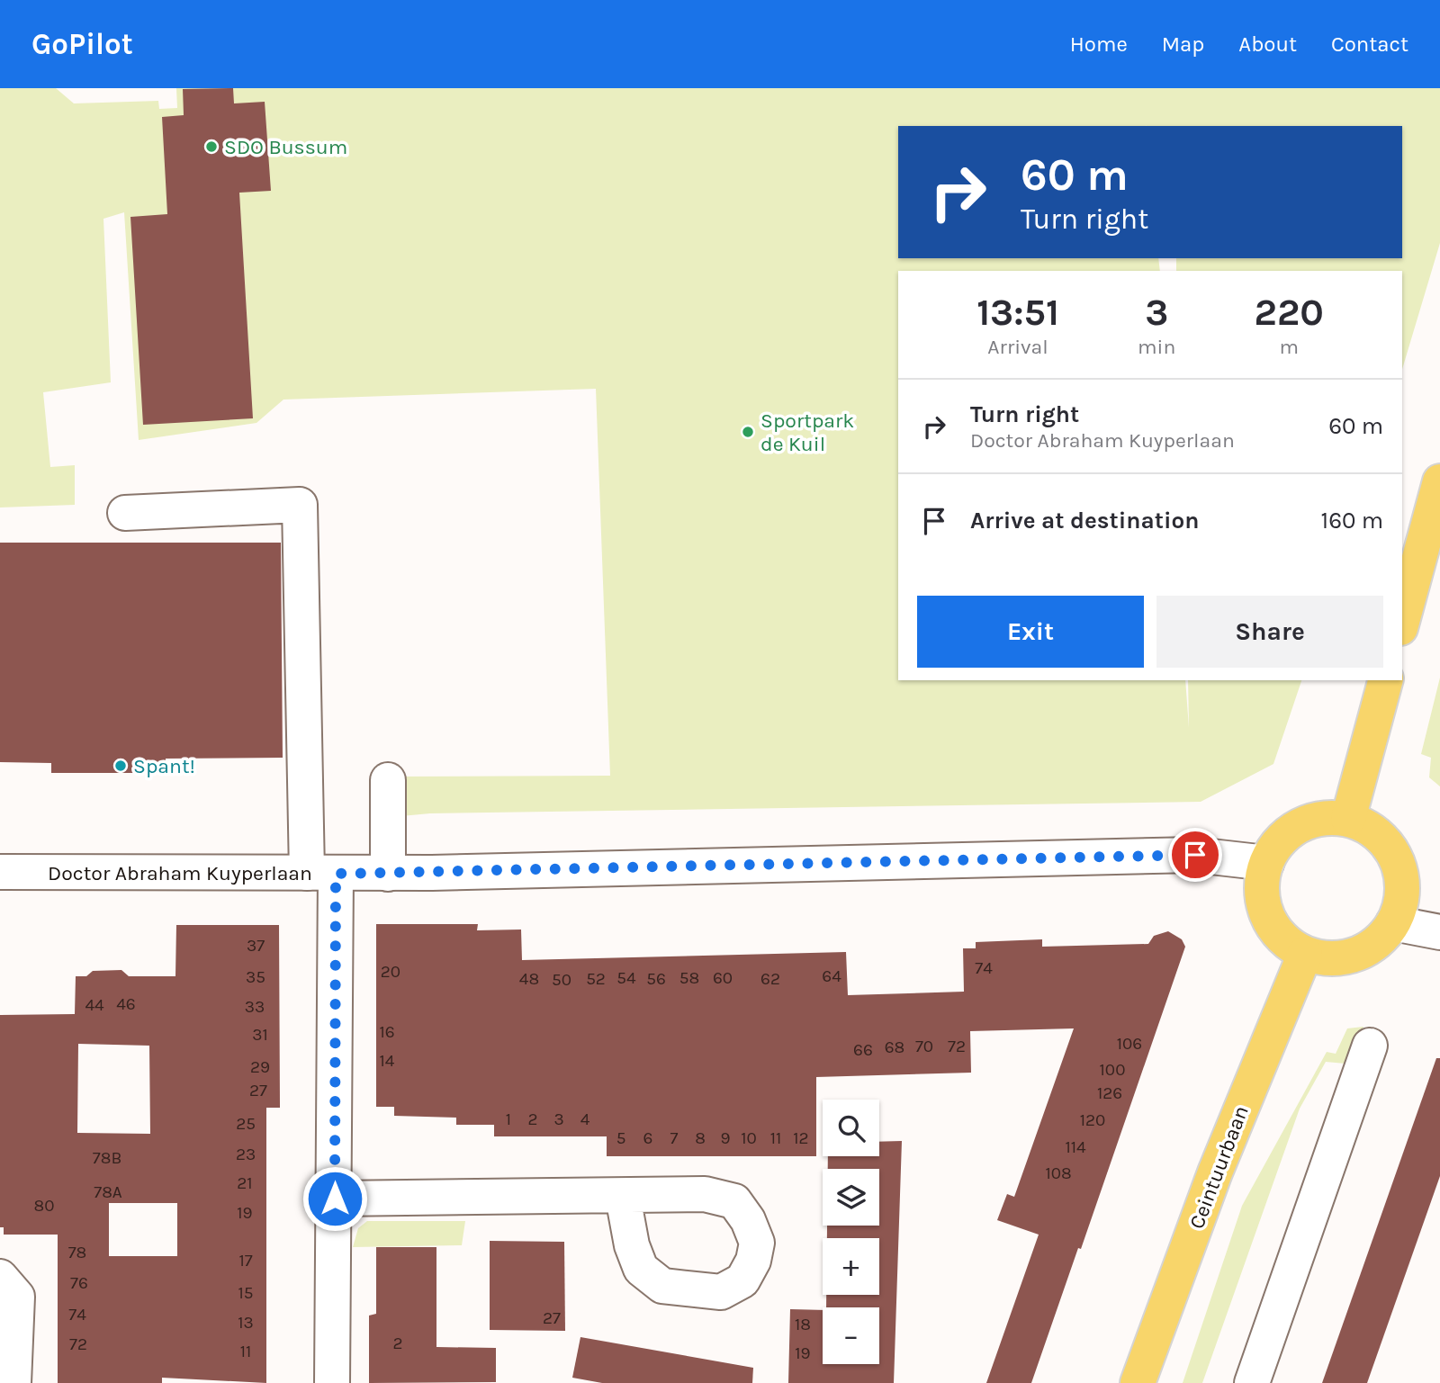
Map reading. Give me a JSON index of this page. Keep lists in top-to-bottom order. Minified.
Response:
{"streets":{"main road":["Ceintuurbaan"],"street":["Doctor Abraham Kuyperlaan"]},"crossings":[["Doctor Abraham Kuyperlaan","Ceintuurbaan"]],"places":["SDO Bussum","Sportpark de Kuil","Spant!"],"house_numbers":["37","74","20","64","35","54","58","60","48","52","56","62","50","46","44","33","16","31","106","70","72","68","66","14","29","100","27","126","1","2","3","4","120","25","5","6","7","8","9","10","11","12","114","23","78B","108","21","78A","80","19","78","17","76","15","74","27","13","18","2","72","11","19"],"page":{"header":"GoPilot","nav":["Home","Map","About","Contact"],"turn":["60 m","Turn right"],"eta":["13:51","Arrival","3","min","220","m"],"list":[{"name":"Turn right","note":"Doctor Abraham Kuyperlaan","value":"60 m"},{"name":"Arrive at destination","value":"160 m"}],"buttons":["Exit","Share"],"map_buttons":["+","−"]}}
